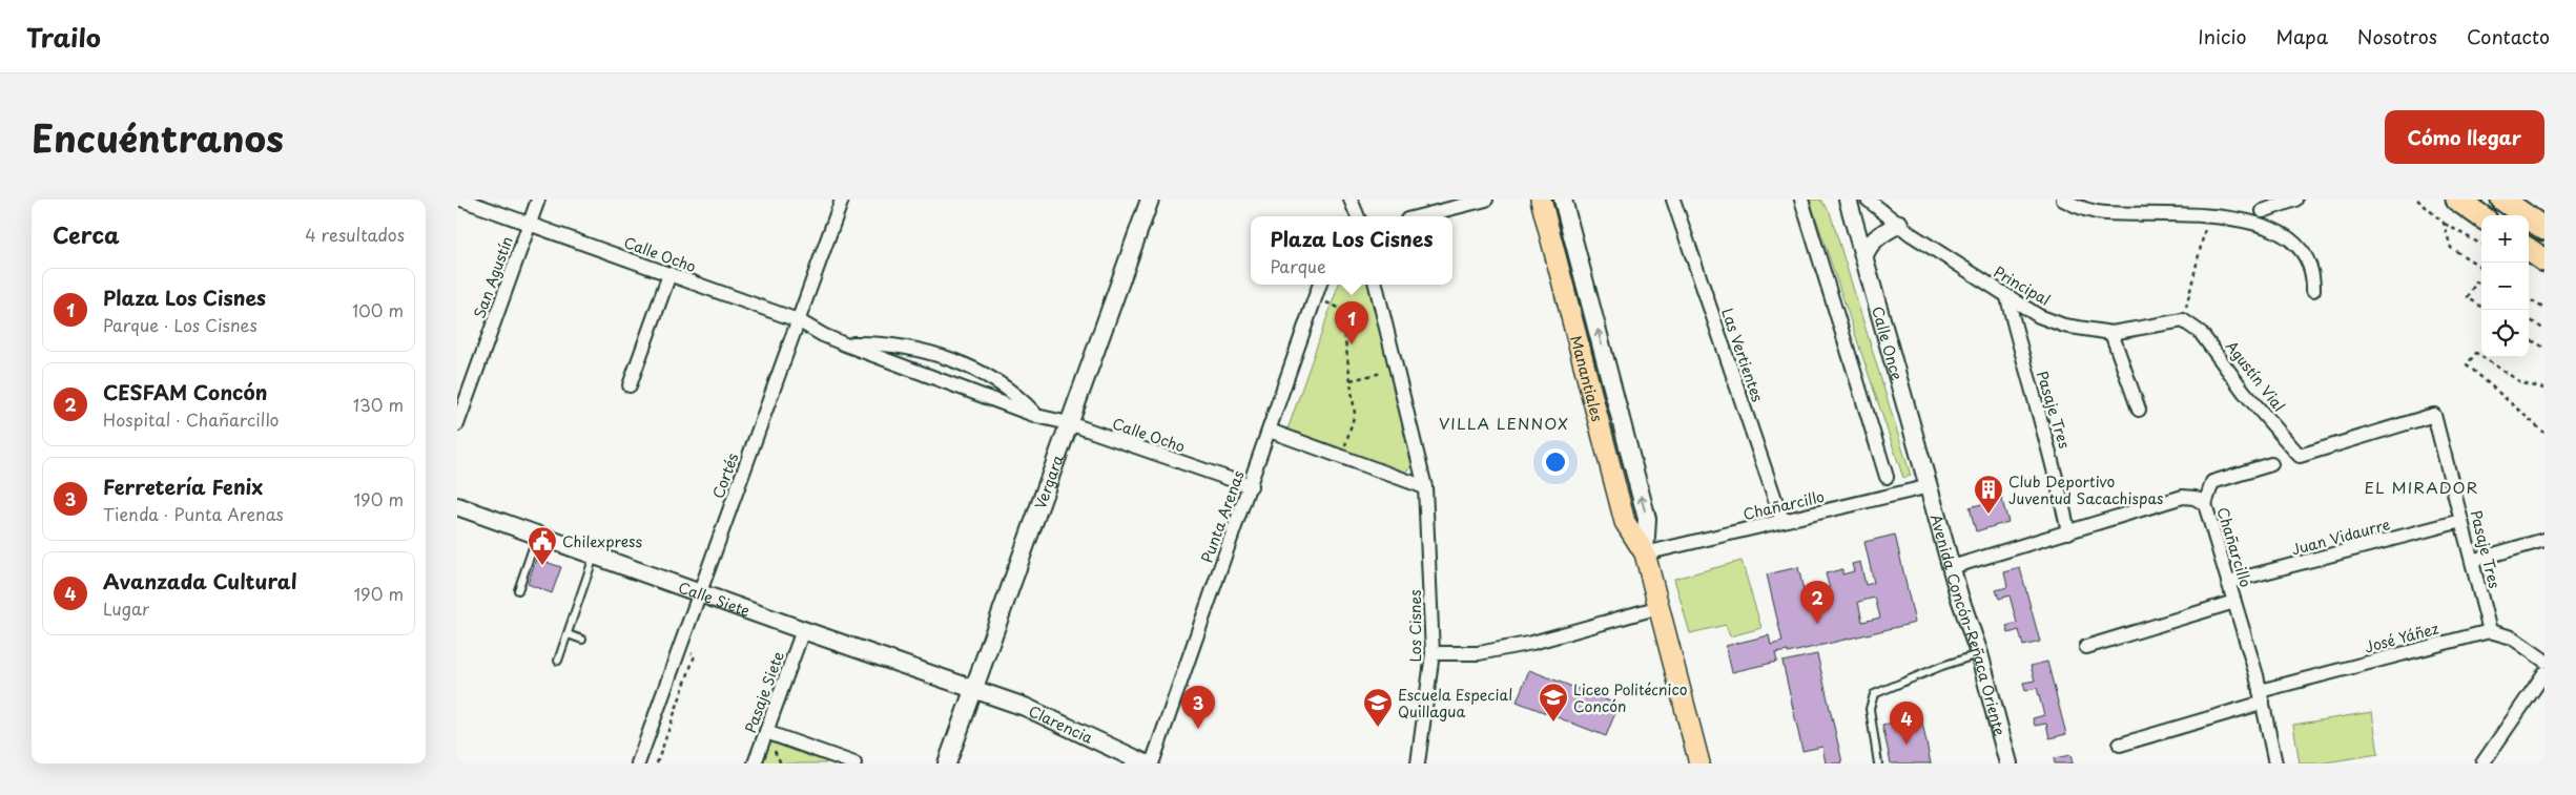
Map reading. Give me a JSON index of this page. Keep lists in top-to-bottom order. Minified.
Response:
{"streets":{"main road":["Manantiales"],"street":["Calle Ocho","San Agustín","Principal","Calle Once","Las Vertientes","Agustín Vial","Pasaje Tres","Cortés","Vergara","Chañarcillo","Punta Arenas","Juan Vidaurre","Calle Siete","Avenida Concón-Reñaca Oriente","Los Cisnes","José Yáñez","Pasaje Siete","Clarencia"]},"crossings":[["Calle Ocho","San Agustín"],["Calle Ocho","Cortés"],["Calle Ocho","Vergara"],["Calle Ocho","Punta Arenas"],["Principal","Agustín Vial"],["Principal","Pasaje Tres"],["Calle Once","Chañarcillo"],["Calle Once","Avenida Concón-Reñaca Oriente"],["Las Vertientes","Chañarcillo"],["Agustín Vial","Pasaje Tres"],["Manantiales","Chañarcillo"],["Pasaje Tres","Chañarcillo"],["Pasaje Tres","Juan Vidaurre"],["Pasaje Tres","José Yáñez"],["Cortés","Calle Siete"],["Vergara","Calle Siete"],["Vergara","Clarencia"],["Chañarcillo","Juan Vidaurre"],["Chañarcillo","Avenida Concón-Reñaca Oriente"],["Chañarcillo","José Yáñez"],["Calle Siete","Pasaje Siete"],["Calle Siete","Clarencia"]],"districts":["VILLA LENNOX","EL MIRADOR"],"places":{"building":["Club Deportivo Juventud Sacachispas"],"public building":["Chilexpress"],"school or university":["Liceo Politécnico Concón","Escuela Especial Quillagua"]},"page":{"header":"Trailo","nav":["Inicio","Mapa","Nosotros","Contacto"],"title":"Encuéntranos","buttons":"Cómo llegar","heading":["Cerca","4 resultados"],"map_buttons":["+","−"],"popup":["Plaza Los Cisnes","Parque"],"list":[{"mark":"1","name":"Plaza Los Cisnes","note":"Parque · Los Cisnes","value":"100 m"},{"mark":"2","name":"CESFAM Concón","note":"Hospital · Chañarcillo","value":"130 m"},{"mark":"3","name":"Ferretería Fenix","note":"Tienda · Punta Arenas","value":"190 m"},{"mark":"4","name":"Avanzada Cultural","note":"Lugar","value":"190 m"}],"pins":["1","2","3","4"]}}
